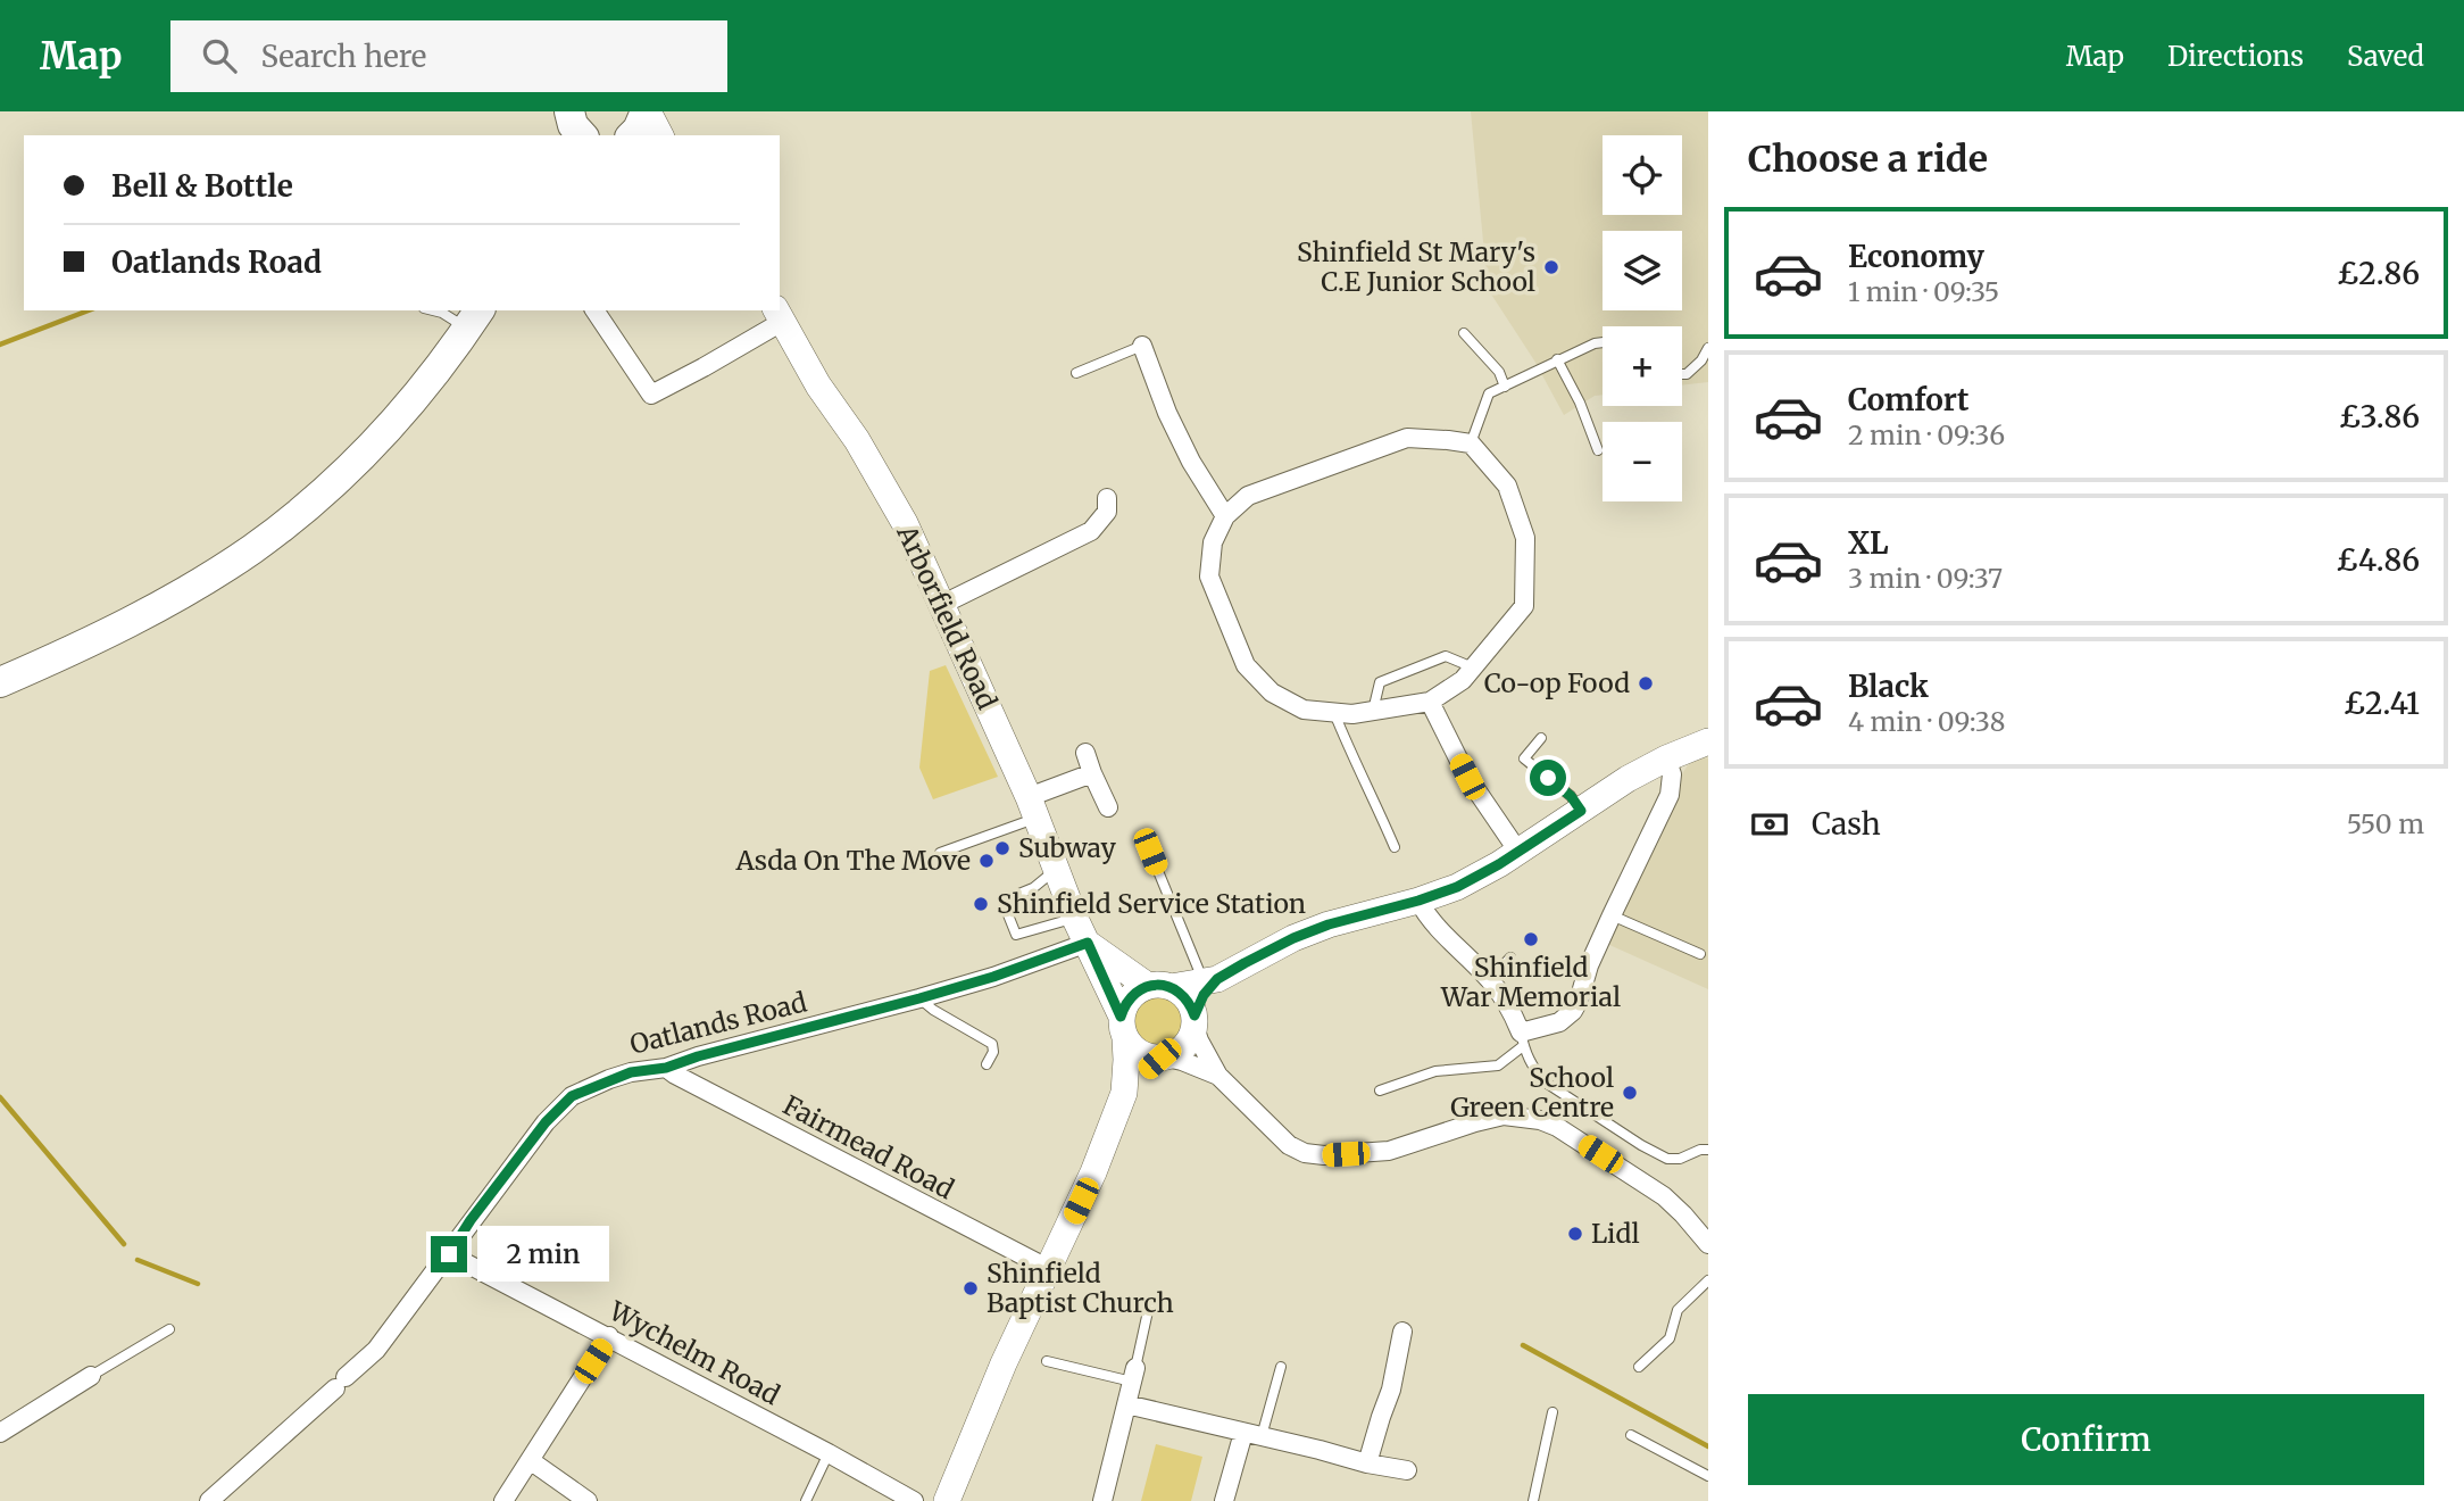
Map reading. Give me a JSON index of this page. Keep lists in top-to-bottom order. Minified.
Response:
{"streets":{"main road":["Arborfield Road"],"street":["Oatlands Road","Fairmead Road","Wychelm Road"]},"crossings":[["Arborfield Road","Oatlands Road"],["Oatlands Road","Fairmead Road"],["Oatlands Road","Wychelm Road"]],"places":["Shinfield St Mary's C.E Junior School","Co-op Food","Subway","Asda On The Move","Shinfield Service Station","Shinfield War Memorial","School Green Centre","Lidl","Shinfield Baptist Church"],"page":{"header":"Map","search":"Search here","nav":["Map","Directions","Saved"],"heading":"Choose a ride","map_buttons":["+","−"],"banner":["Bell & Bottle","Oatlands Road"],"list":[{"name":"Economy","note":"1 min · 09:35","value":"£2.86"},{"name":"Comfort","note":"2 min · 09:36","value":"£3.86"},{"name":"XL","note":"3 min · 09:37","value":"£4.86"},{"name":"Black","note":"4 min · 09:38","value":"£2.41"}],"pay":["Cash","550 m"],"bubble":"2 min","buttons":"Confirm"}}
